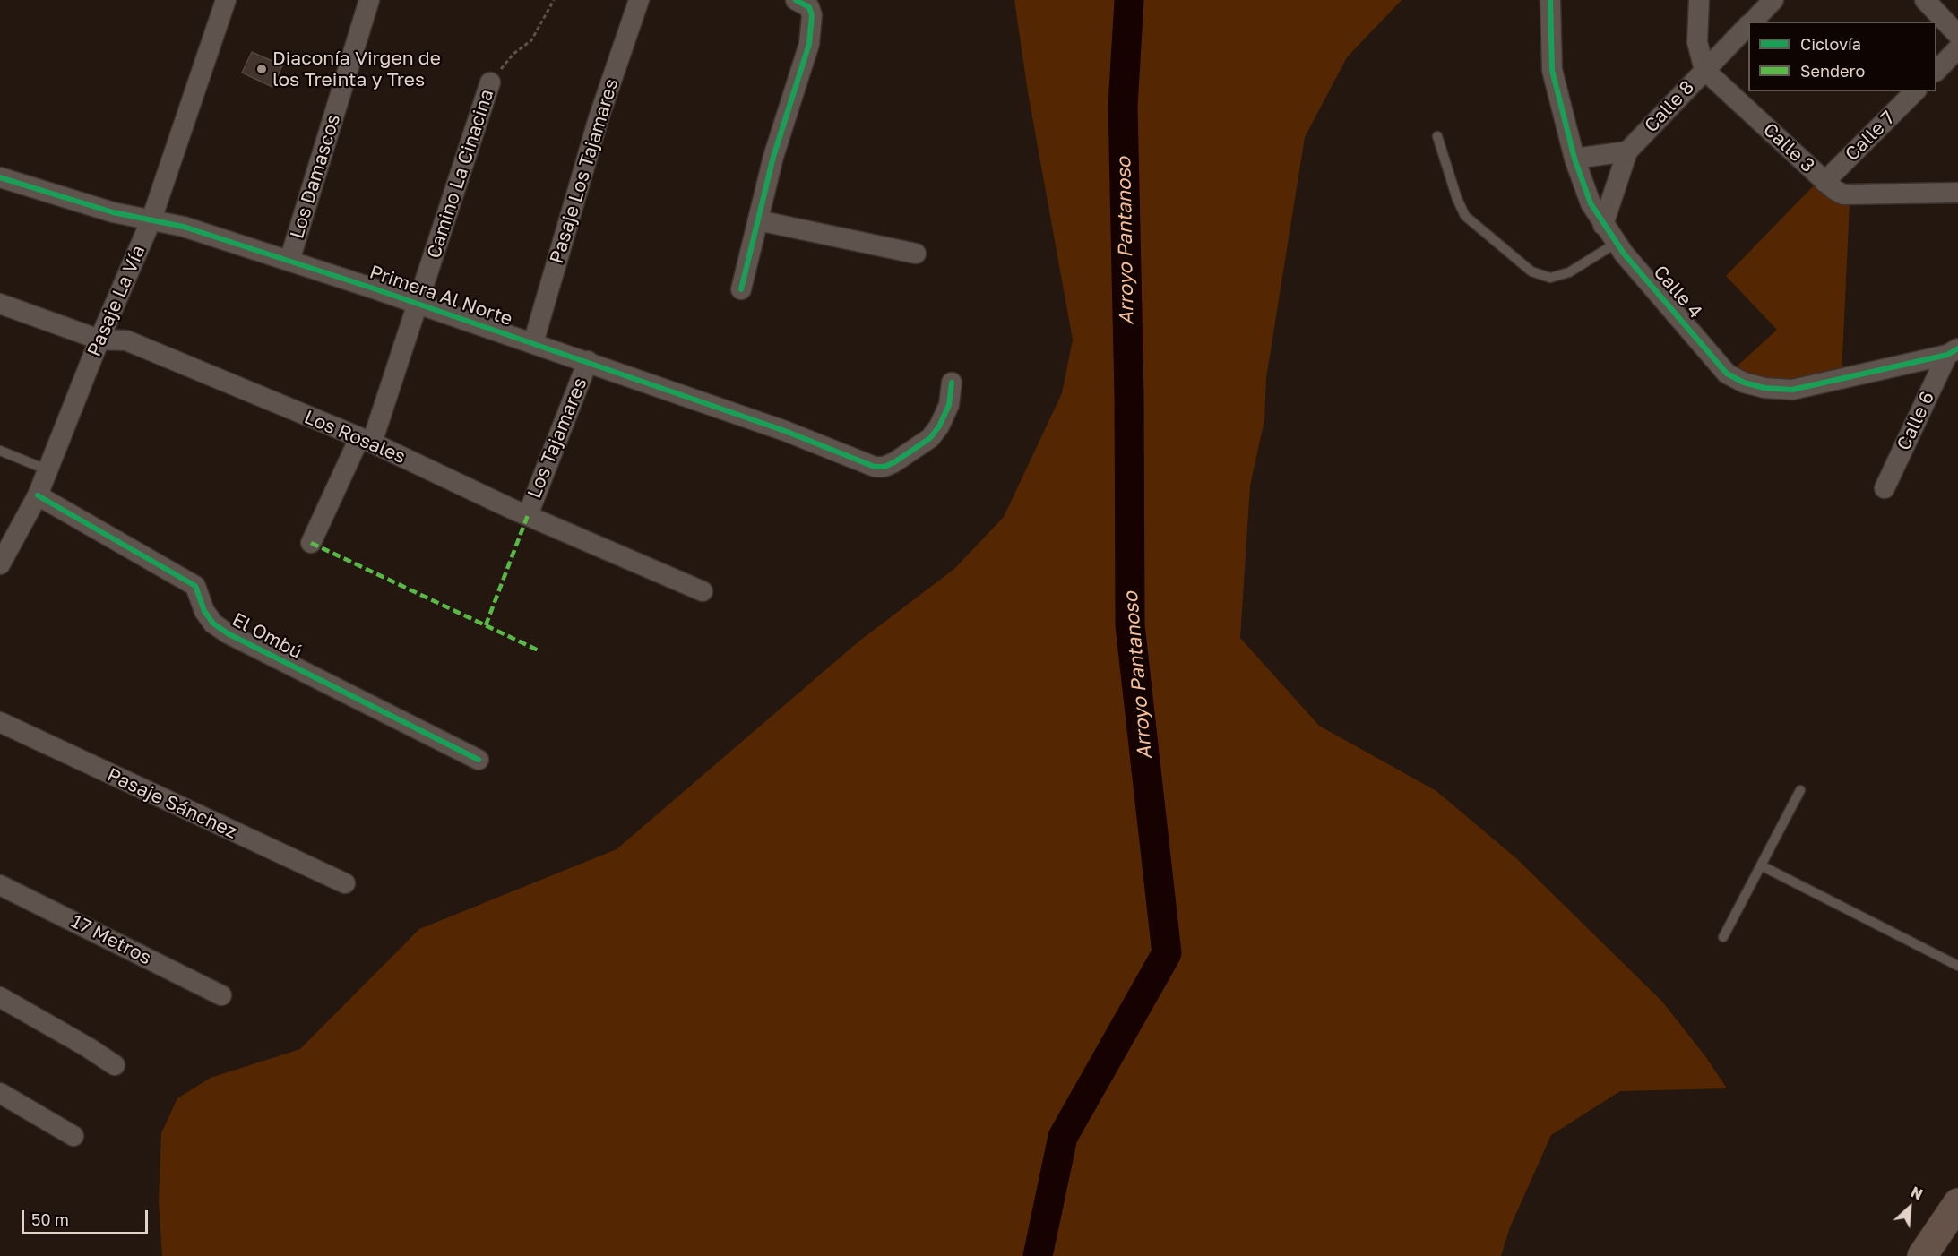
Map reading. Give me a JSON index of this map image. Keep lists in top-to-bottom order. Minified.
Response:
{"streets":{"street":["Calle 8","Calle 7","Calle 3","Pasaje Los Tajamares","Camino La Cinacina","Los Damascos","Calle 4","Primera Al Norte","Pasaje La Vía","Calle 6","Los Rosales","Los Tajamares","El Ombú","Pasaje Sánchez","17 Metros"]},"crossings":[["Calle 8","Calle 3"],["Calle 7","Calle 3"],["Pasaje Los Tajamares","Primera Al Norte"],["Camino La Cinacina","Primera Al Norte"],["Camino La Cinacina","Los Rosales"],["Los Damascos","Primera Al Norte"],["Calle 4","Calle 6"],["Primera Al Norte","Pasaje La Vía"],["Primera Al Norte","Los Tajamares"],["Pasaje La Vía","Los Rosales"],["Pasaje La Vía","El Ombú"],["Los Rosales","Los Tajamares"]],"water":["Arroyo Pantanoso"],"places":["Diaconía Virgen de los Treinta y Tres"],"legend":["Ciclovía","Sendero"],"scale_bar":"50 m","north":"top right"}
